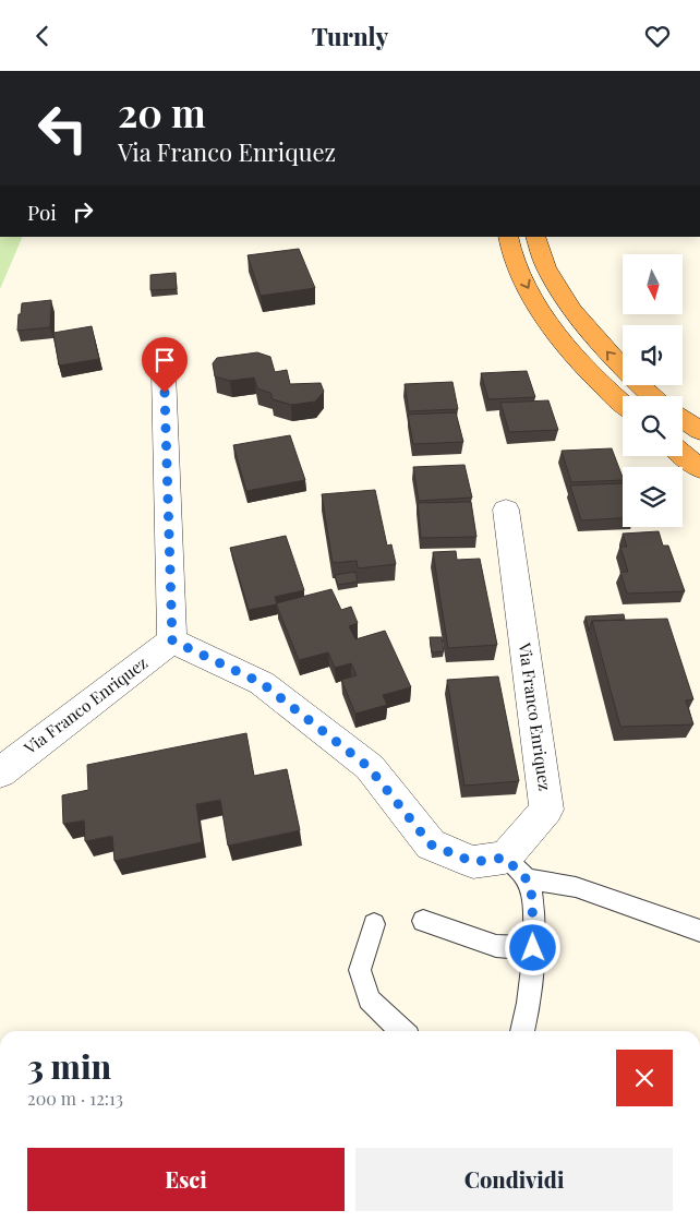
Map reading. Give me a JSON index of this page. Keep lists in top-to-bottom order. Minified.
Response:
{"streets":{"street":["Via Franco Enriquez"]},"north":"bottom","page":{"header":"Turnly","turn":["20 m","Via Franco Enriquez"],"then":"Poi","heading":["3 min","200 m · 12:13"],"buttons":["Esci","Condividi"]}}
